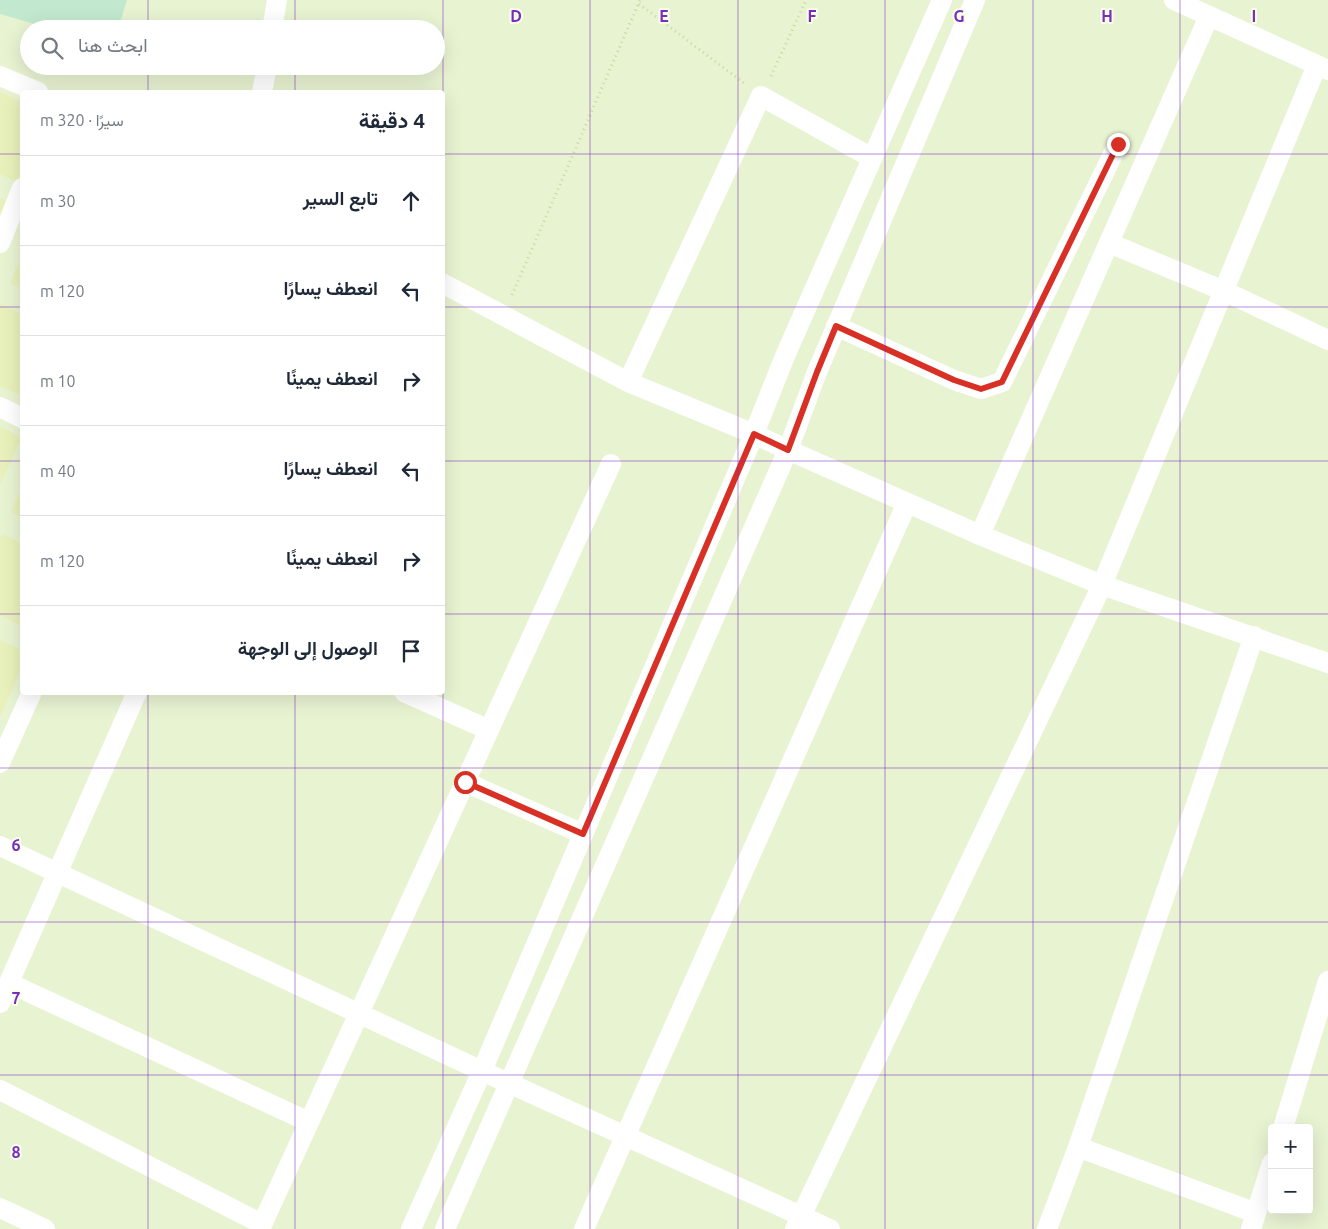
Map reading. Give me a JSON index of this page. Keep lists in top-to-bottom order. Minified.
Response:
{"page":{"search":"ابحث هنا","heading":["4 دقيقة","سيرًا · 320 m"],"list":[["تابع السير","30 m"],["انعطف يسارًا","120 m"],["انعطف يمينًا","10 m"],["انعطف يسارًا","40 m"],["انعطف يمينًا","120 m"],"الوصول إلى الوجهة"],"map_buttons":["+","−"]},"grid":{"columns":["D","E","F","G","H","I"],"rows":["6","7","8"]}}
